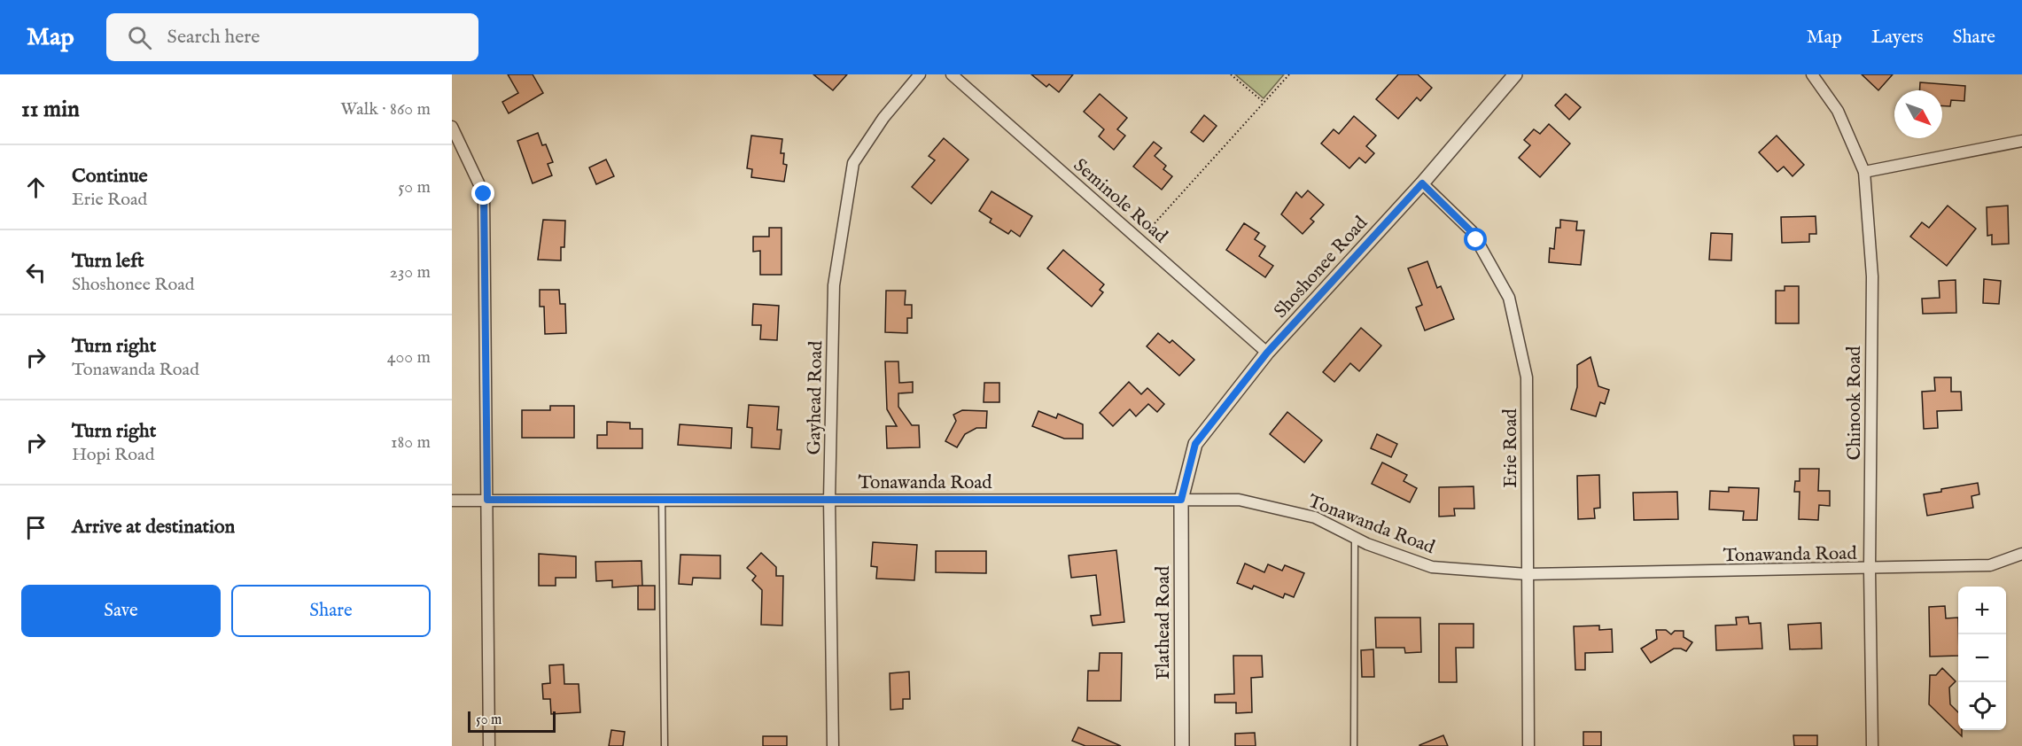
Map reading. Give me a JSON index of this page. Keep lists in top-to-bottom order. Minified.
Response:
{"streets":{"street":["Seminole Road","Shoshonee Road","Gayhead Road","Chinook Road","Erie Road","Tonawanda Road","Flathead Road"]},"crossings":[["Seminole Road","Shoshonee Road"],["Shoshonee Road","Erie Road"],["Shoshonee Road","Tonawanda Road"],["Shoshonee Road","Flathead Road"],["Gayhead Road","Tonawanda Road"],["Chinook Road","Tonawanda Road"],["Erie Road","Tonawanda Road"],["Tonawanda Road","Flathead Road"]],"scale_bar":"50 m","north":"bottom right","page":{"header":"Map","search":"Search here","nav":["Map","Layers","Share"],"heading":["11 min","Walk · 860 m"],"list":[["Continue","Erie Road","50 m"],["Turn left","Shoshonee Road","230 m"],["Turn right","Tonawanda Road","400 m"],["Turn right","Hopi Road","180 m"],"Arrive at destination"],"buttons":["Save","Share"],"map_buttons":["+","−"],"scale":"50 m"}}
